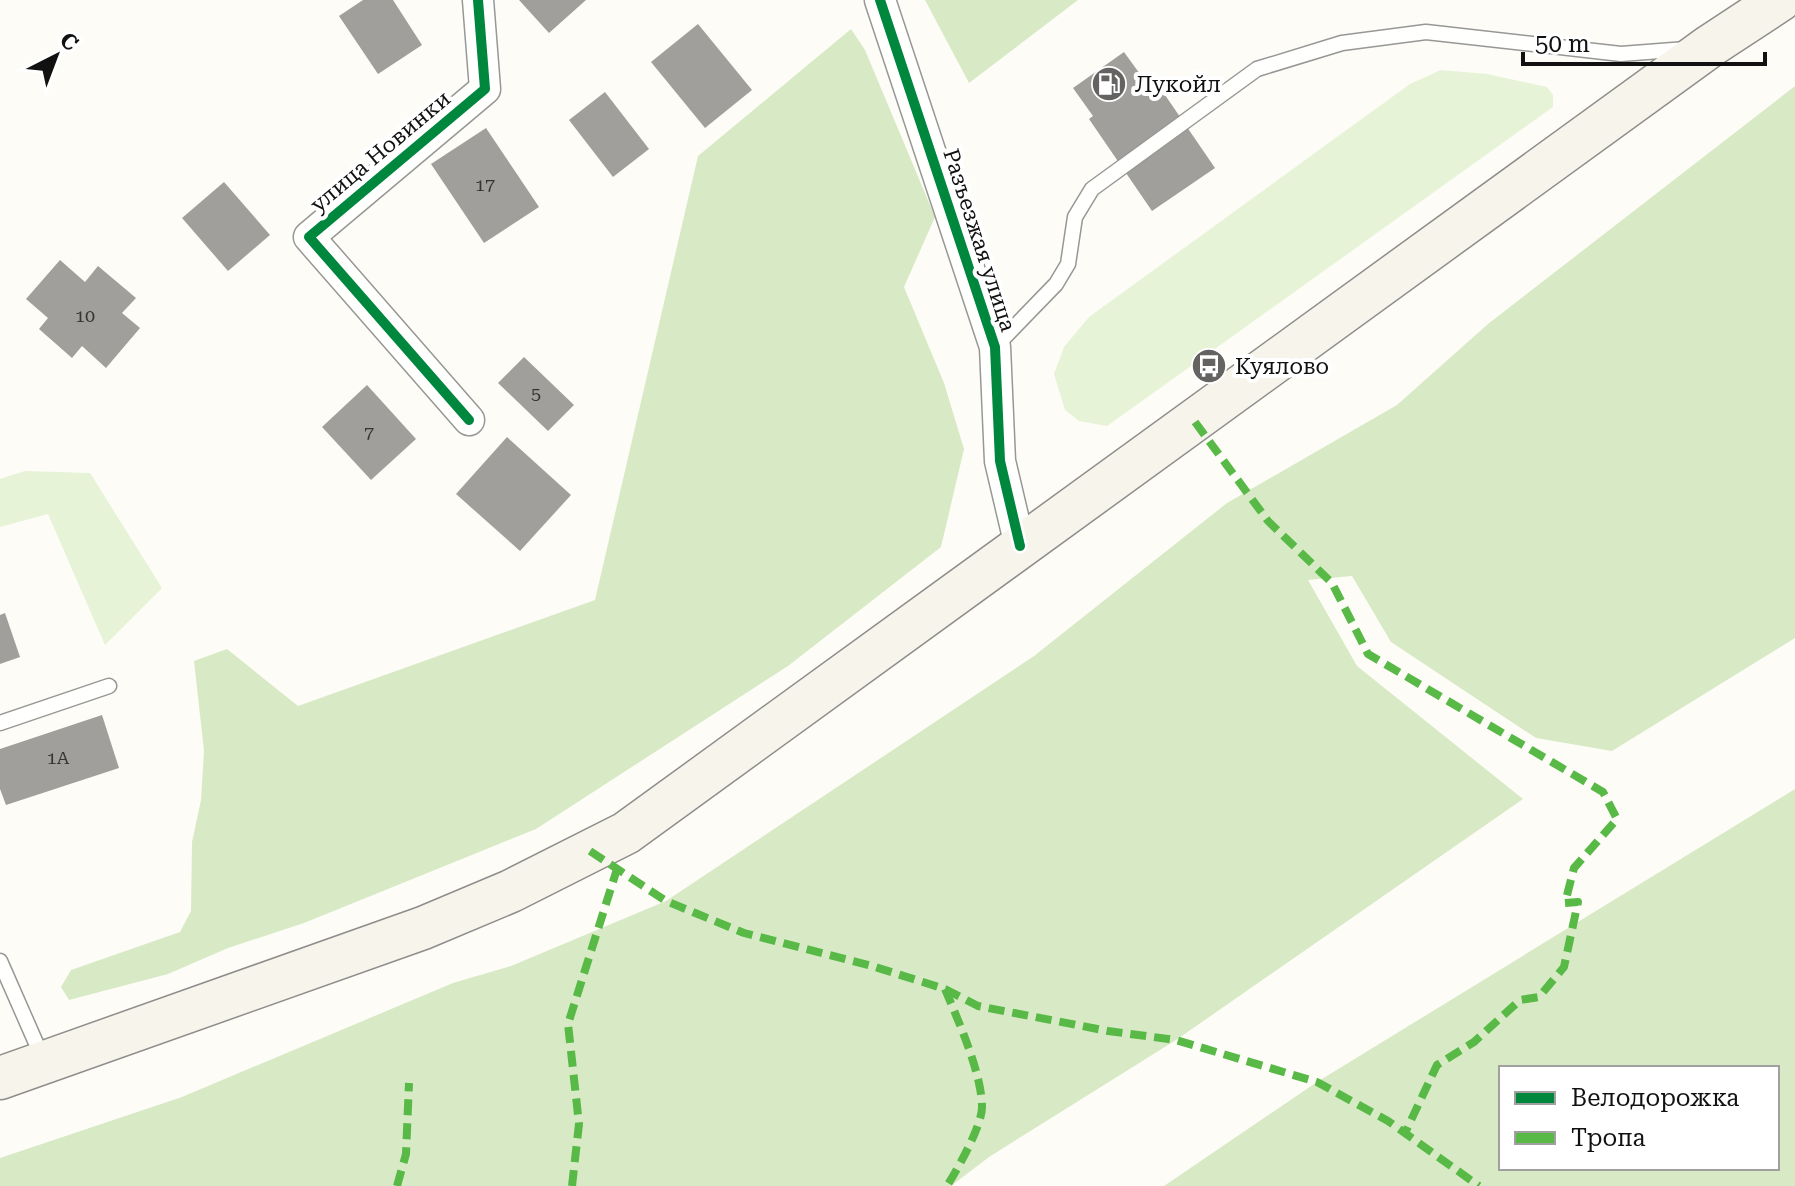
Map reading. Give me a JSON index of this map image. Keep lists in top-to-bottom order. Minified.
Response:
{"streets":{"street":["улица Новинки","Разъезжая улица"]},"places":{"fuel station":["Лукойл"],"bus stop":["Куялово"]},"house_numbers":["17","10","5","7","1А"],"legend":["Велодорожка","Тропа"],"scale_bar":"50 m","north":"top right"}
